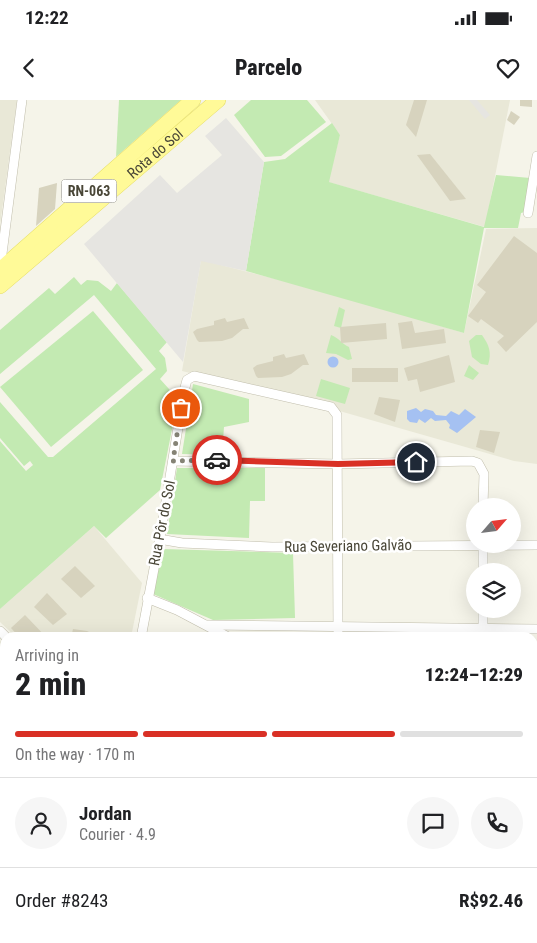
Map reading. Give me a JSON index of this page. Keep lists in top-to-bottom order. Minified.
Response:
{"streets":{"main road":["Rota do Sol","RN-063"],"street":["Rua Pôr do Sol","Rua Severiano Galvão"]},"crossings":[["Rua Pôr do Sol","Rua Severiano Galvão"]],"north":"top right","page":{"status":"12:22","header":"Parcelo","heading":["2 min","Arriving in","12:24–12:29"],"panel":["Jordan","Courier · 4.9","Order #8243","R$92.46"],"bar":"On the way · 170 m"}}
